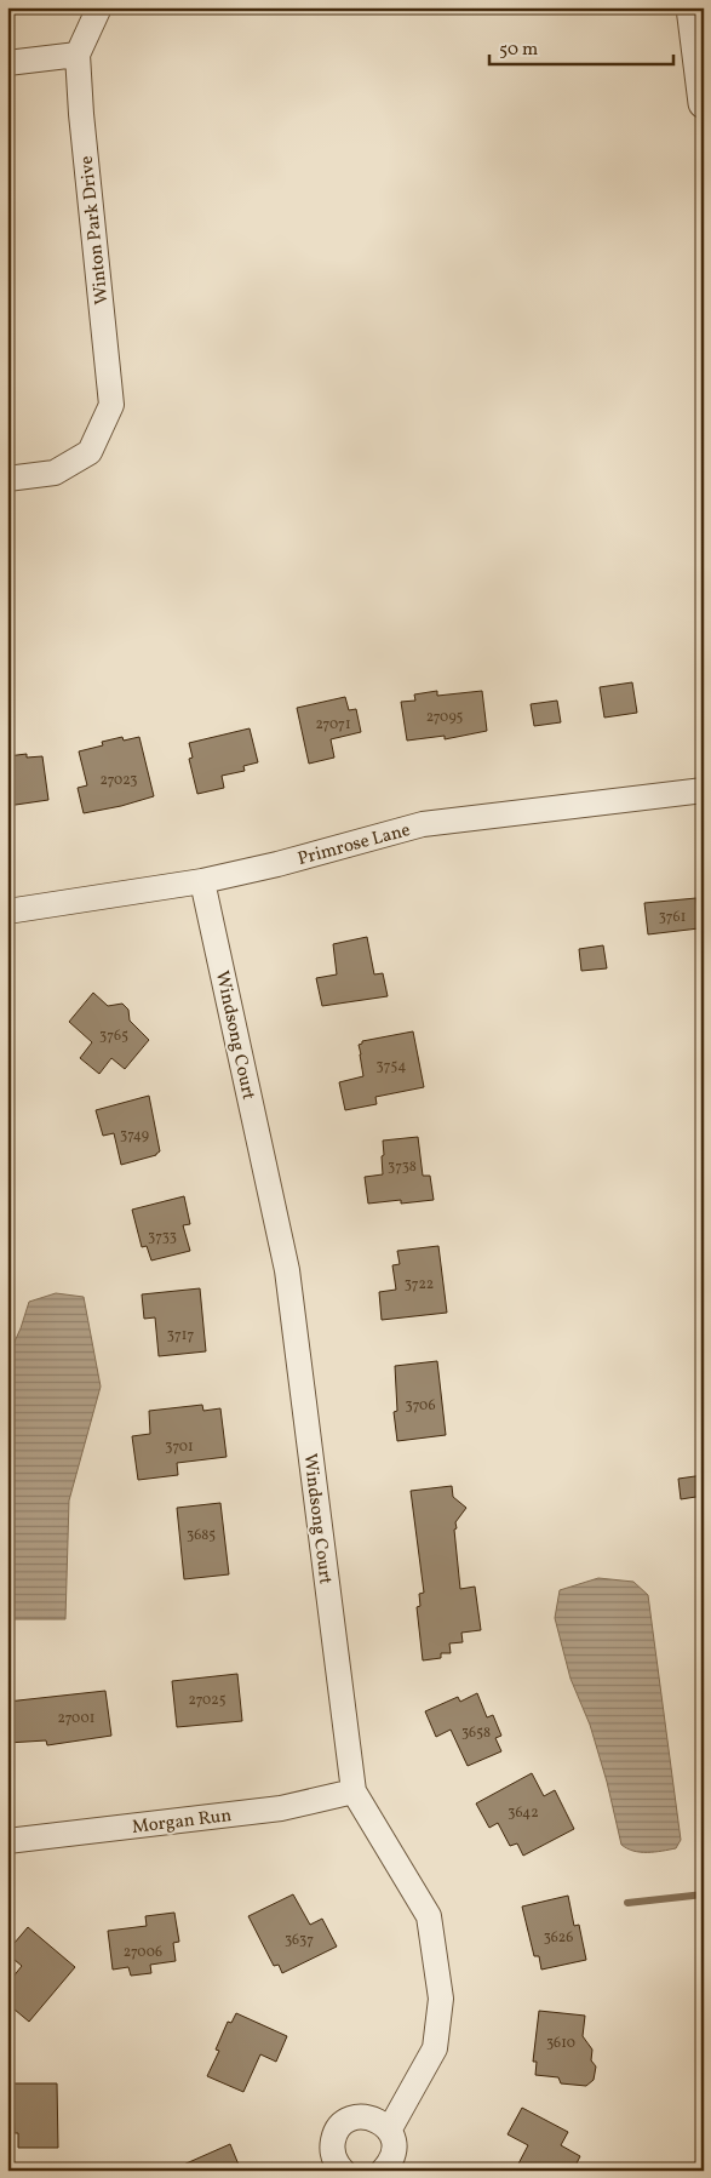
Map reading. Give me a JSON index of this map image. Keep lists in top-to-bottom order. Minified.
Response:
{"streets":{"street":["Winton Park Drive","Primrose Lane","Windsong Court","Morgan Run"]},"crossings":[["Primrose Lane","Windsong Court"],["Windsong Court","Morgan Run"]],"house_numbers":["27095","27071","27023","3761","3765","3754","3749","3738","3733","3722","3717","3706","3701","3685","27025","27001","3658","3642","3626","3637","27006","3610"],"scale_bar":"50 m"}
